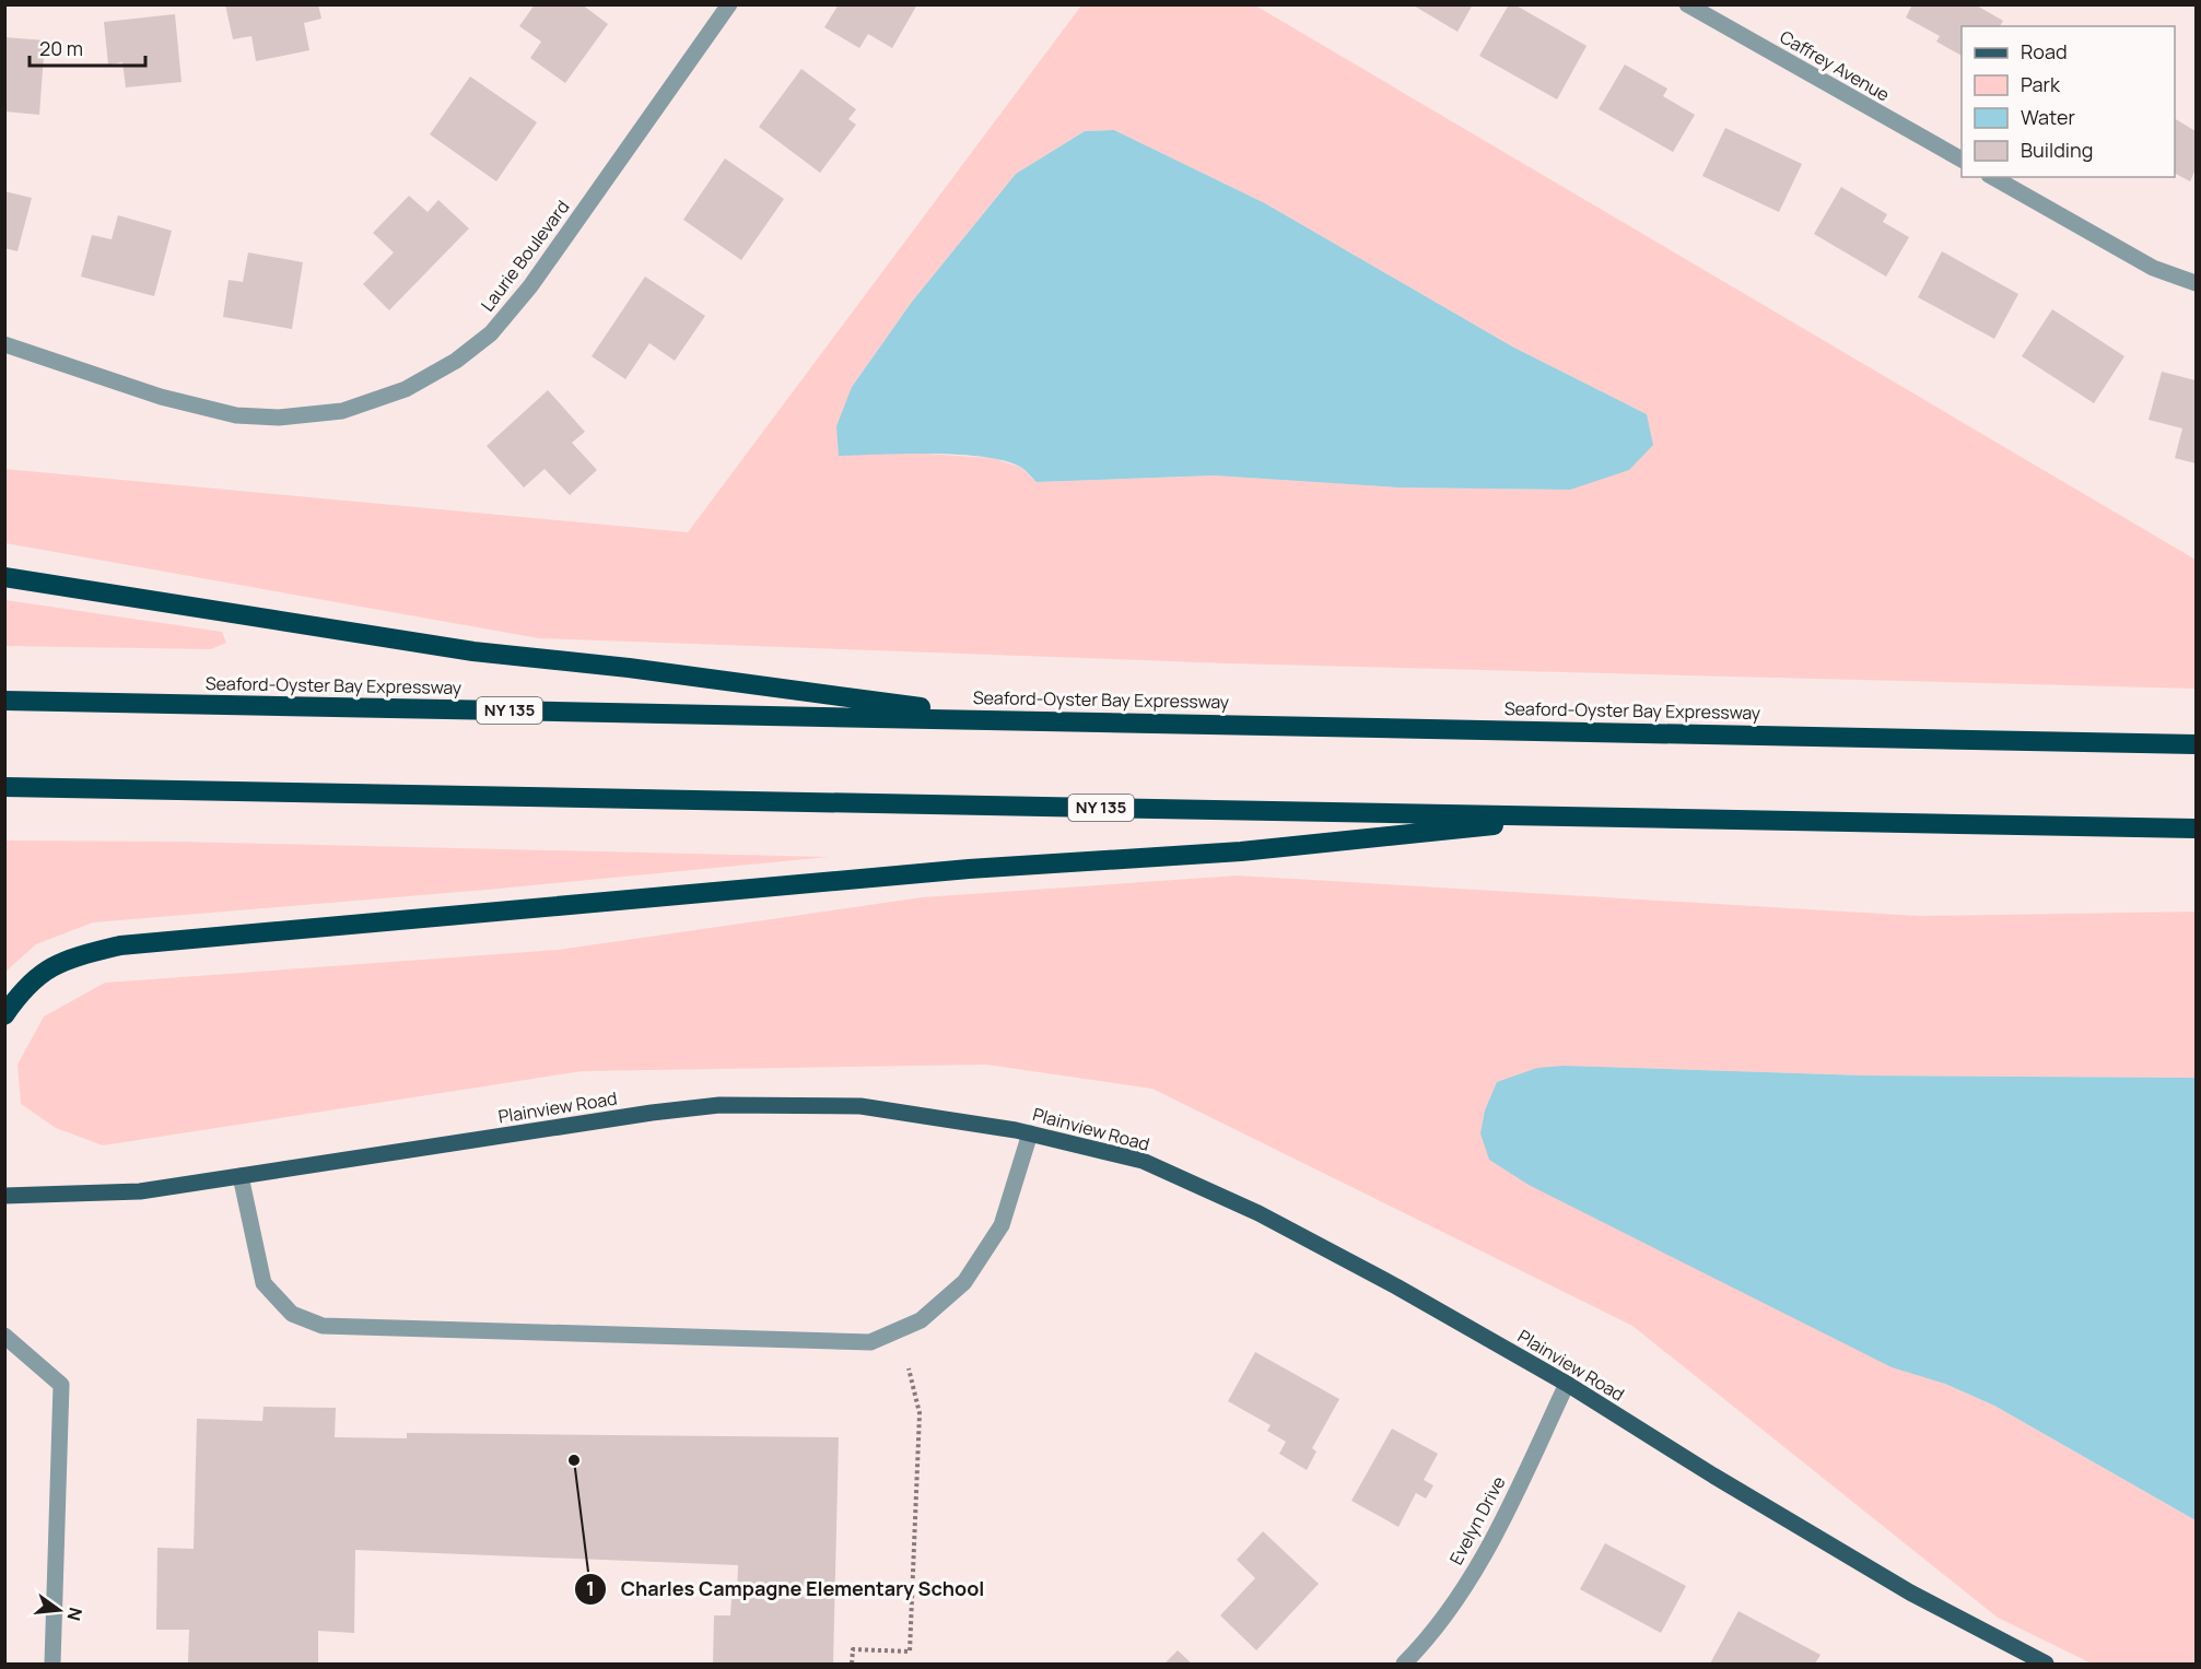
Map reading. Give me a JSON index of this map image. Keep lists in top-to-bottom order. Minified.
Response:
{"streets":{"highway":["Seaford-Oyster Bay Expressway","NY 135"],"main road":["Plainview Road"],"street":["Caffrey Avenue","Laurie Boulevard","Evelyn Drive"]},"crossings":[["Plainview Road","Evelyn Drive"]],"places":["Charles Campagne Elementary School"],"legend":["Road","Park","Water","Building"],"scale_bar":"20 m","north":"right"}
